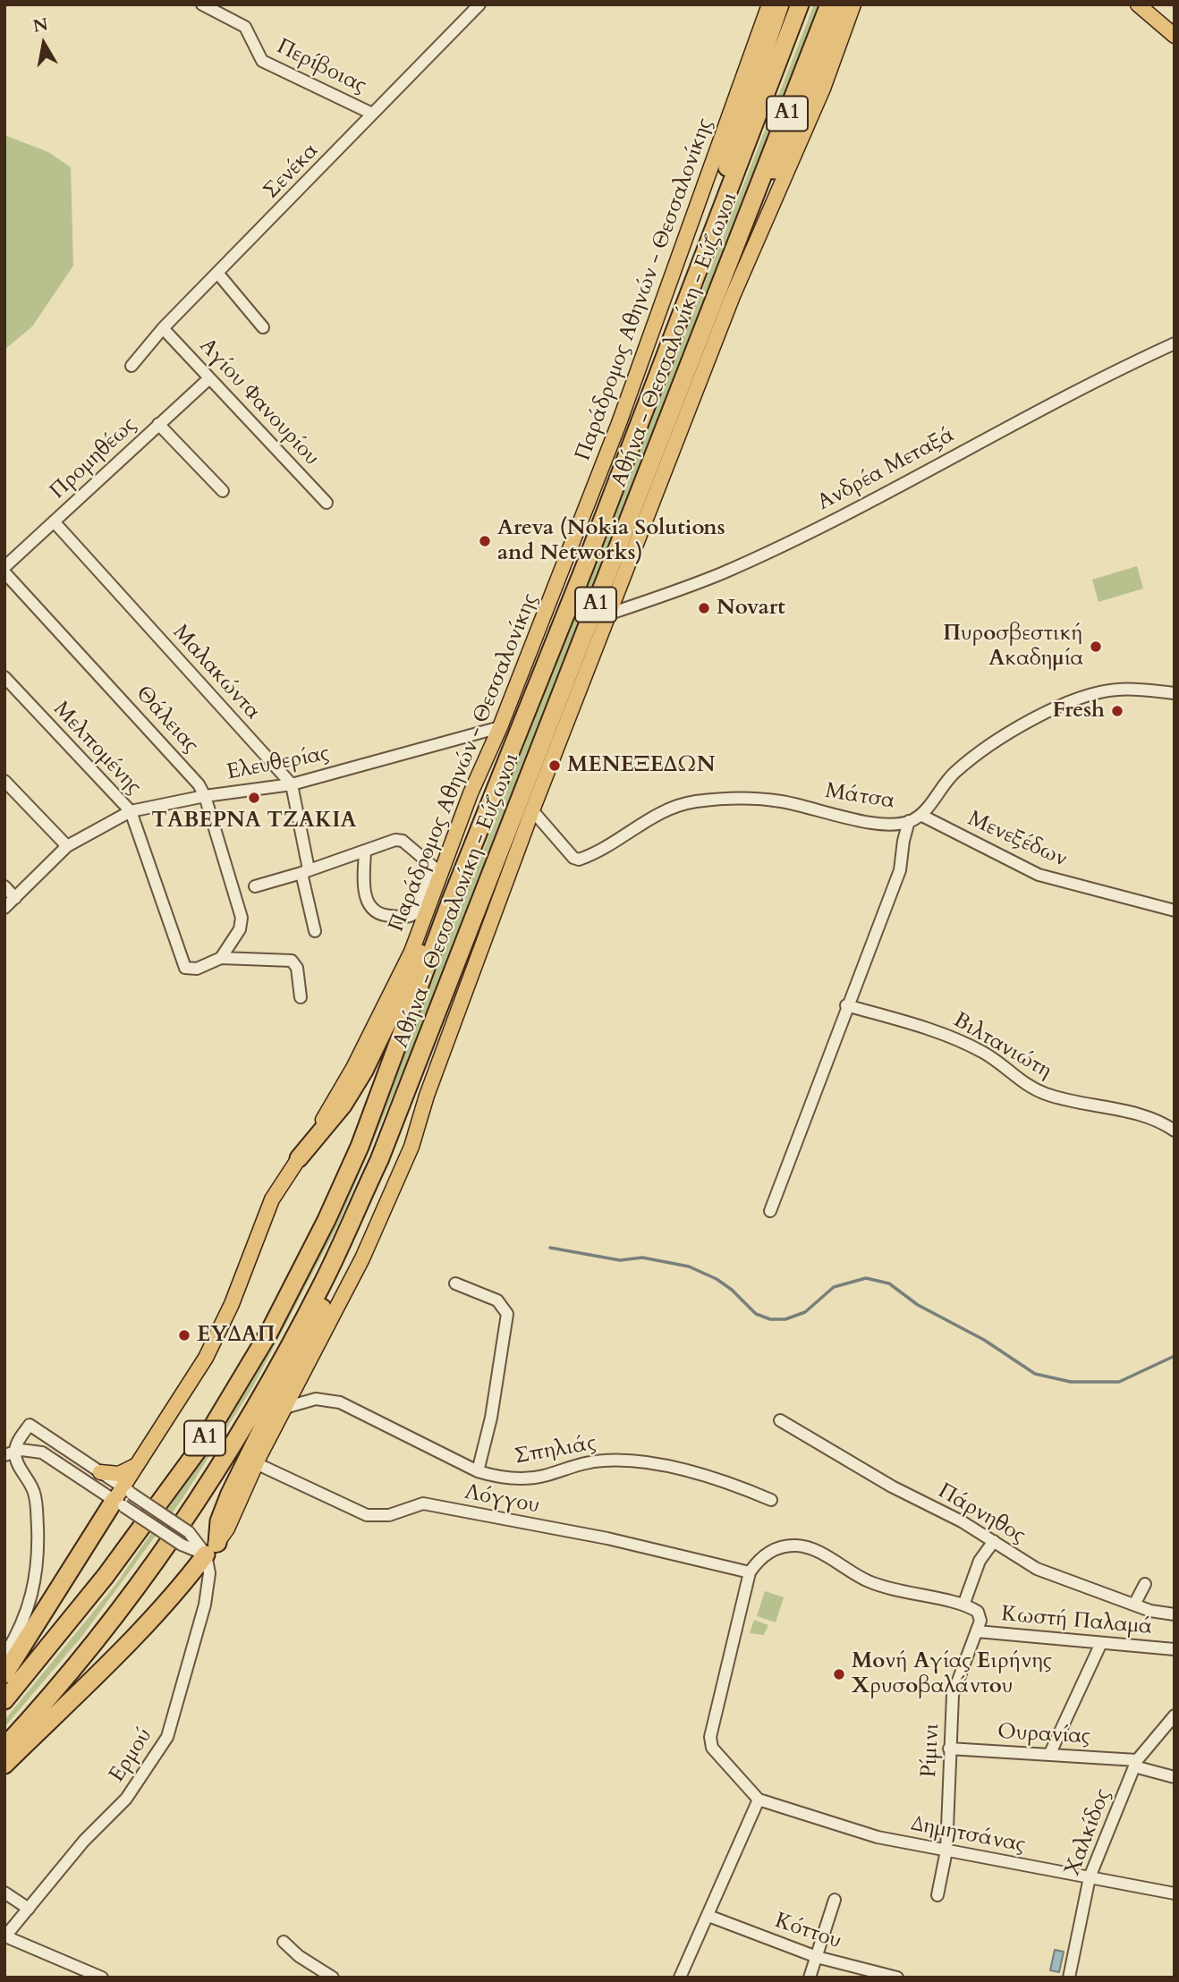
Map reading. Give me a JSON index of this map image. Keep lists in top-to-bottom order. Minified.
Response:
{"streets":{"highway":["Α1","Αθήνα - Θεσσαλονίκη - Εύζωνοι"],"main road":["Παράδρομος Αθηνών - Θεσσαλονίκης"],"street":["Περίβοιας","Σενέκα","Αγίου Φανουρίου","Προμηθέως","Ανδρέα Μεταξά","Μαλακώντα","Θάλειας","Μελπομένης","Ελευθερίας","Μάτσα","Μενεξέδων","Βιλτανιώτη","Σπηλιάς","Λόγγου","Πάρνηθος","Κωστή Παλαμά","Ουρανίας","Ρίμινι","Ερμού","Χαλκίδος","Δημητσάνας","Κόττου"]},"crossings":[["Περίβοιας","Σενέκα"],["Σενέκα","Αγίου Φανουρίου"],["Παράδρομος Αθηνών - Θεσσαλονίκης","Ελευθερίας"],["Αγίου Φανουρίου","Προμηθέως"],["Προμηθέως","Μαλακώντα"],["Μαλακώντα","Ελευθερίας"],["Θάλειας","Μελπομένης"],["Θάλειας","Ελευθερίας"],["Μελπομένης","Ελευθερίας"],["Μάτσα","Μενεξέδων"],["Κωστή Παλαμά","Ρίμινι"],["Ουρανίας","Ρίμινι"],["Ουρανίας","Χαλκίδος"],["Ρίμινι","Δημητσάνας"],["Χαλκίδος","Δημητσάνας"]],"places":["Areva (Nokia Solutions and Networks)","Novart","Πυροσβεστική Ακαδημία","Fresh","ΜΕΝΕΞΕΔΩΝ","ΤΑΒΕΡΝΑ ΤΖΑΚΙΑ","ΕΥΔΑΠ","Μονή Αγίας Ειρήνης Χρυσοβαλάντου"],"north":"top"}
